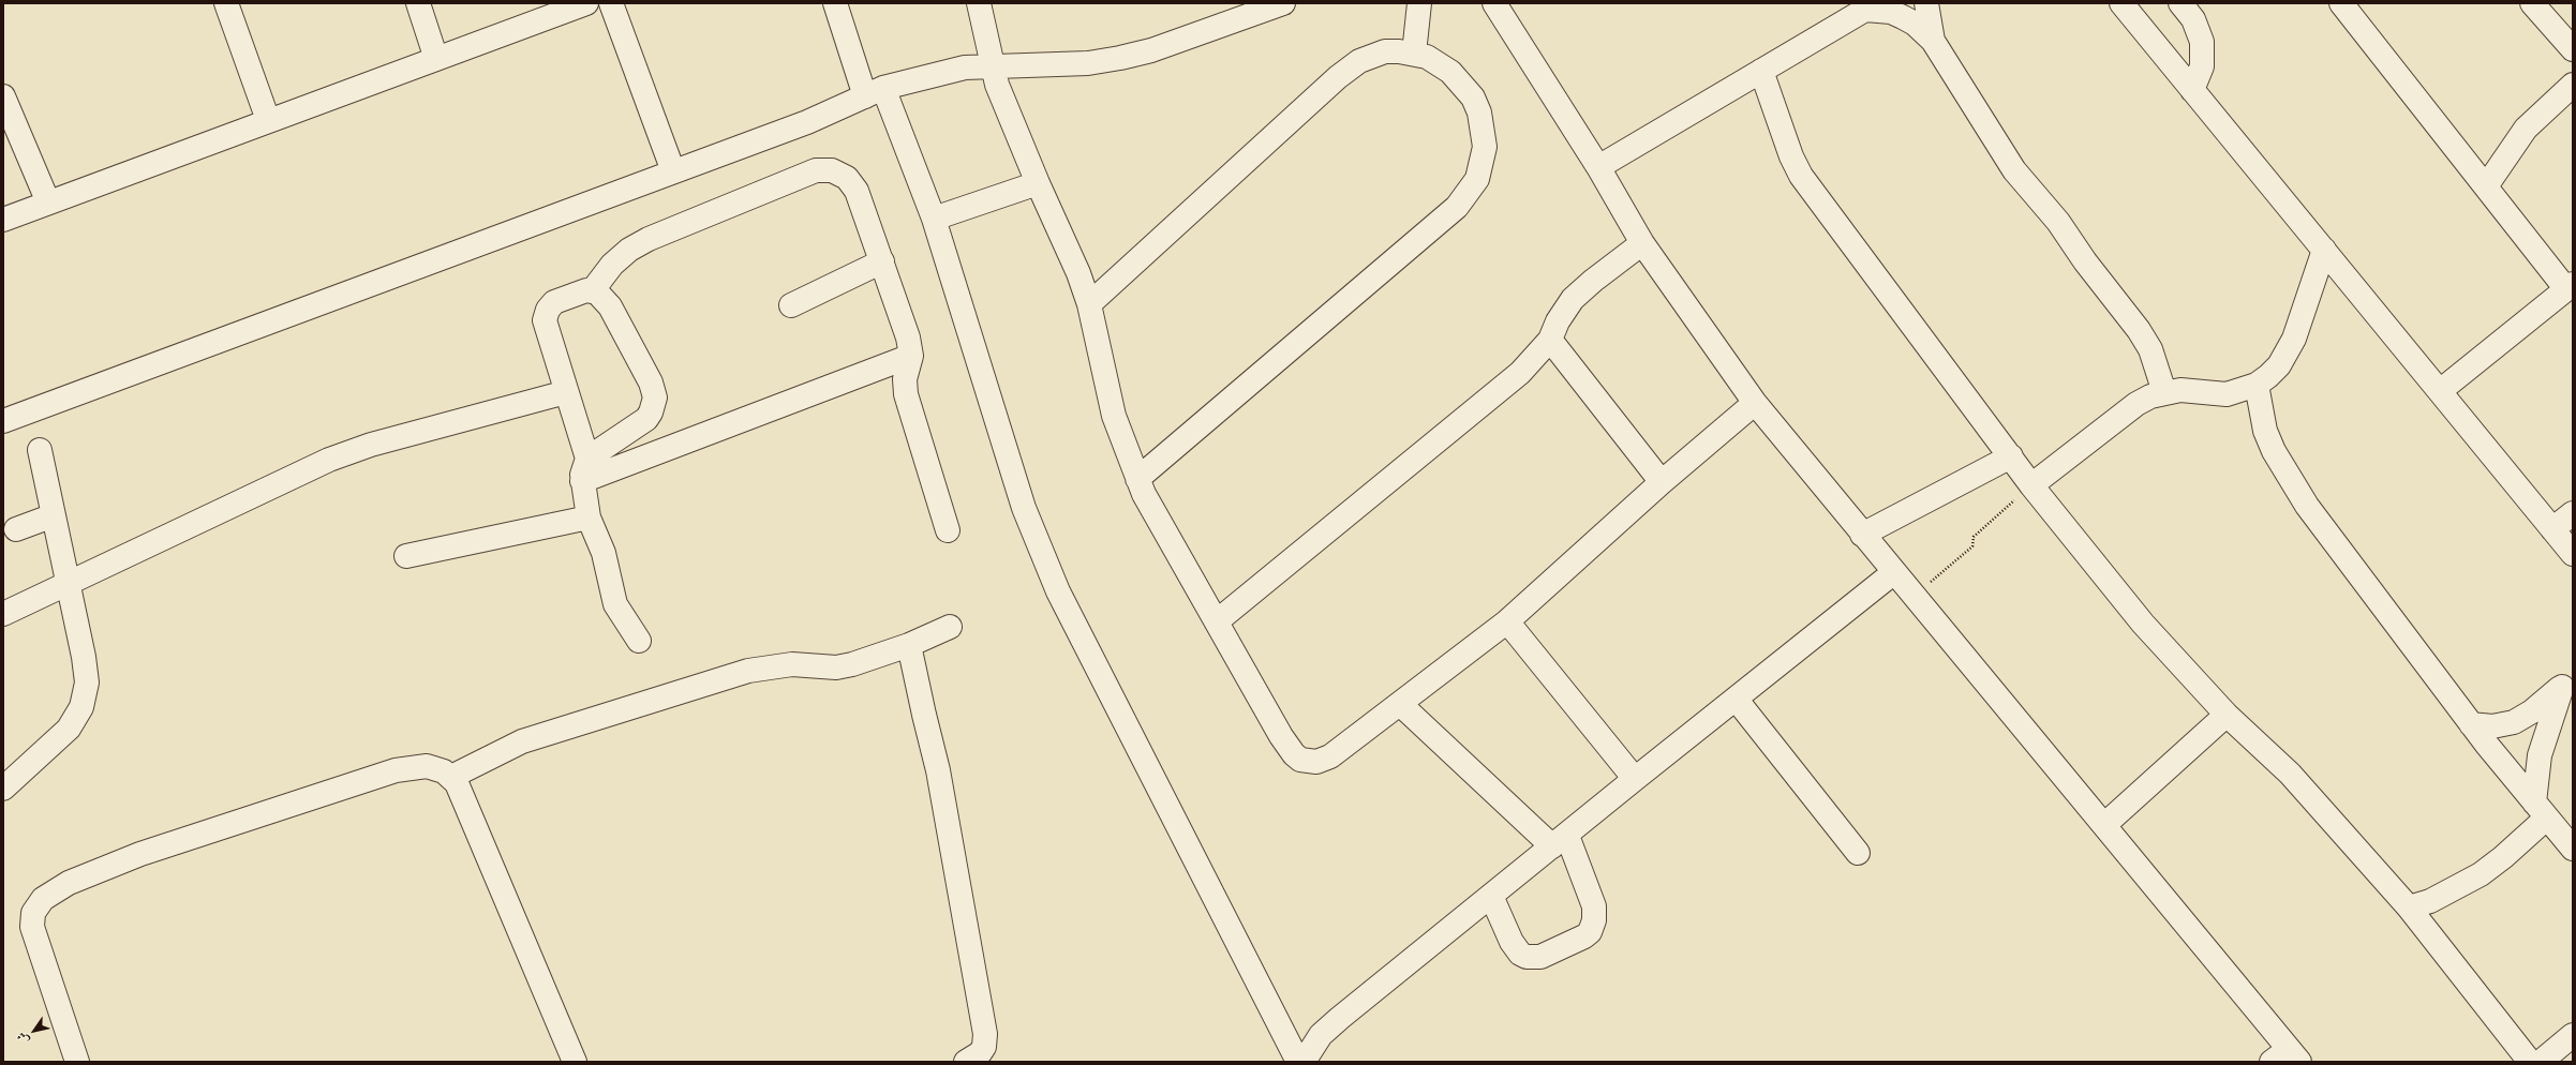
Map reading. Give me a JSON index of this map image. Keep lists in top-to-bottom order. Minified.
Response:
{"north":"bottom left"}
